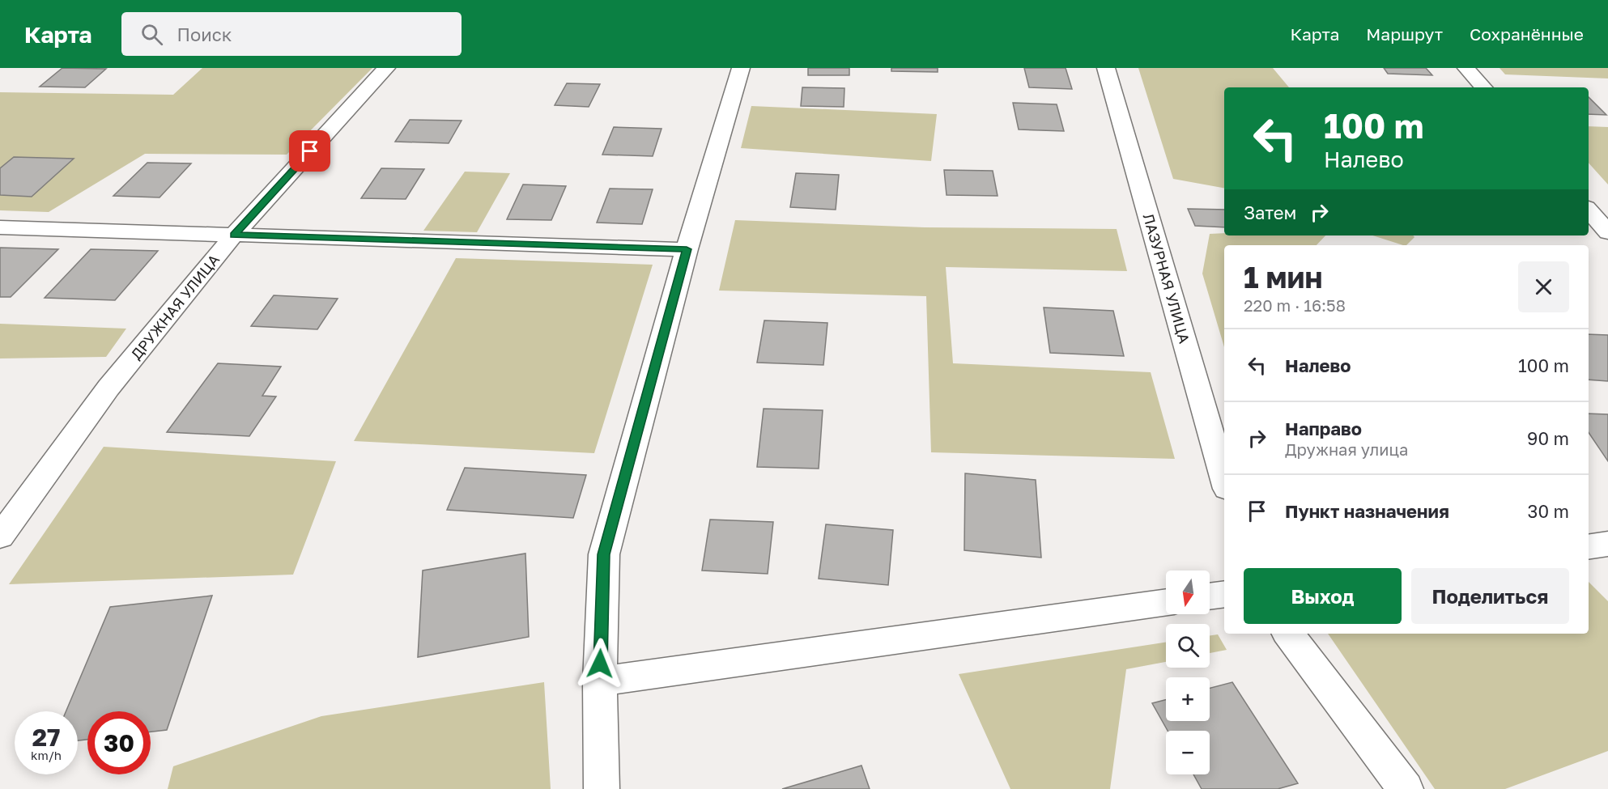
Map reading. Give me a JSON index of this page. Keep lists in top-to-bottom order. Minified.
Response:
{"streets":{"street":["ЛАЗУРНАЯ УЛИЦА","ДРУЖНАЯ УЛИЦА"]},"north":"bottom","page":{"header":"Карта","search":"Поиск","nav":["Карта","Маршрут","Сохранённые"],"turn":["100 m","Налево"],"then":"Затем","heading":["1 мин","220 m · 16:58"],"list":[{"name":"Налево","value":"100 m"},{"name":"Направо","note":"Дружная улица","value":"90 m"},{"name":"Пункт назначения","value":"30 m"}],"buttons":["Выход","Поделиться"],"map_buttons":["+","−"],"speed":"27 km/h","limit":"30"}}
